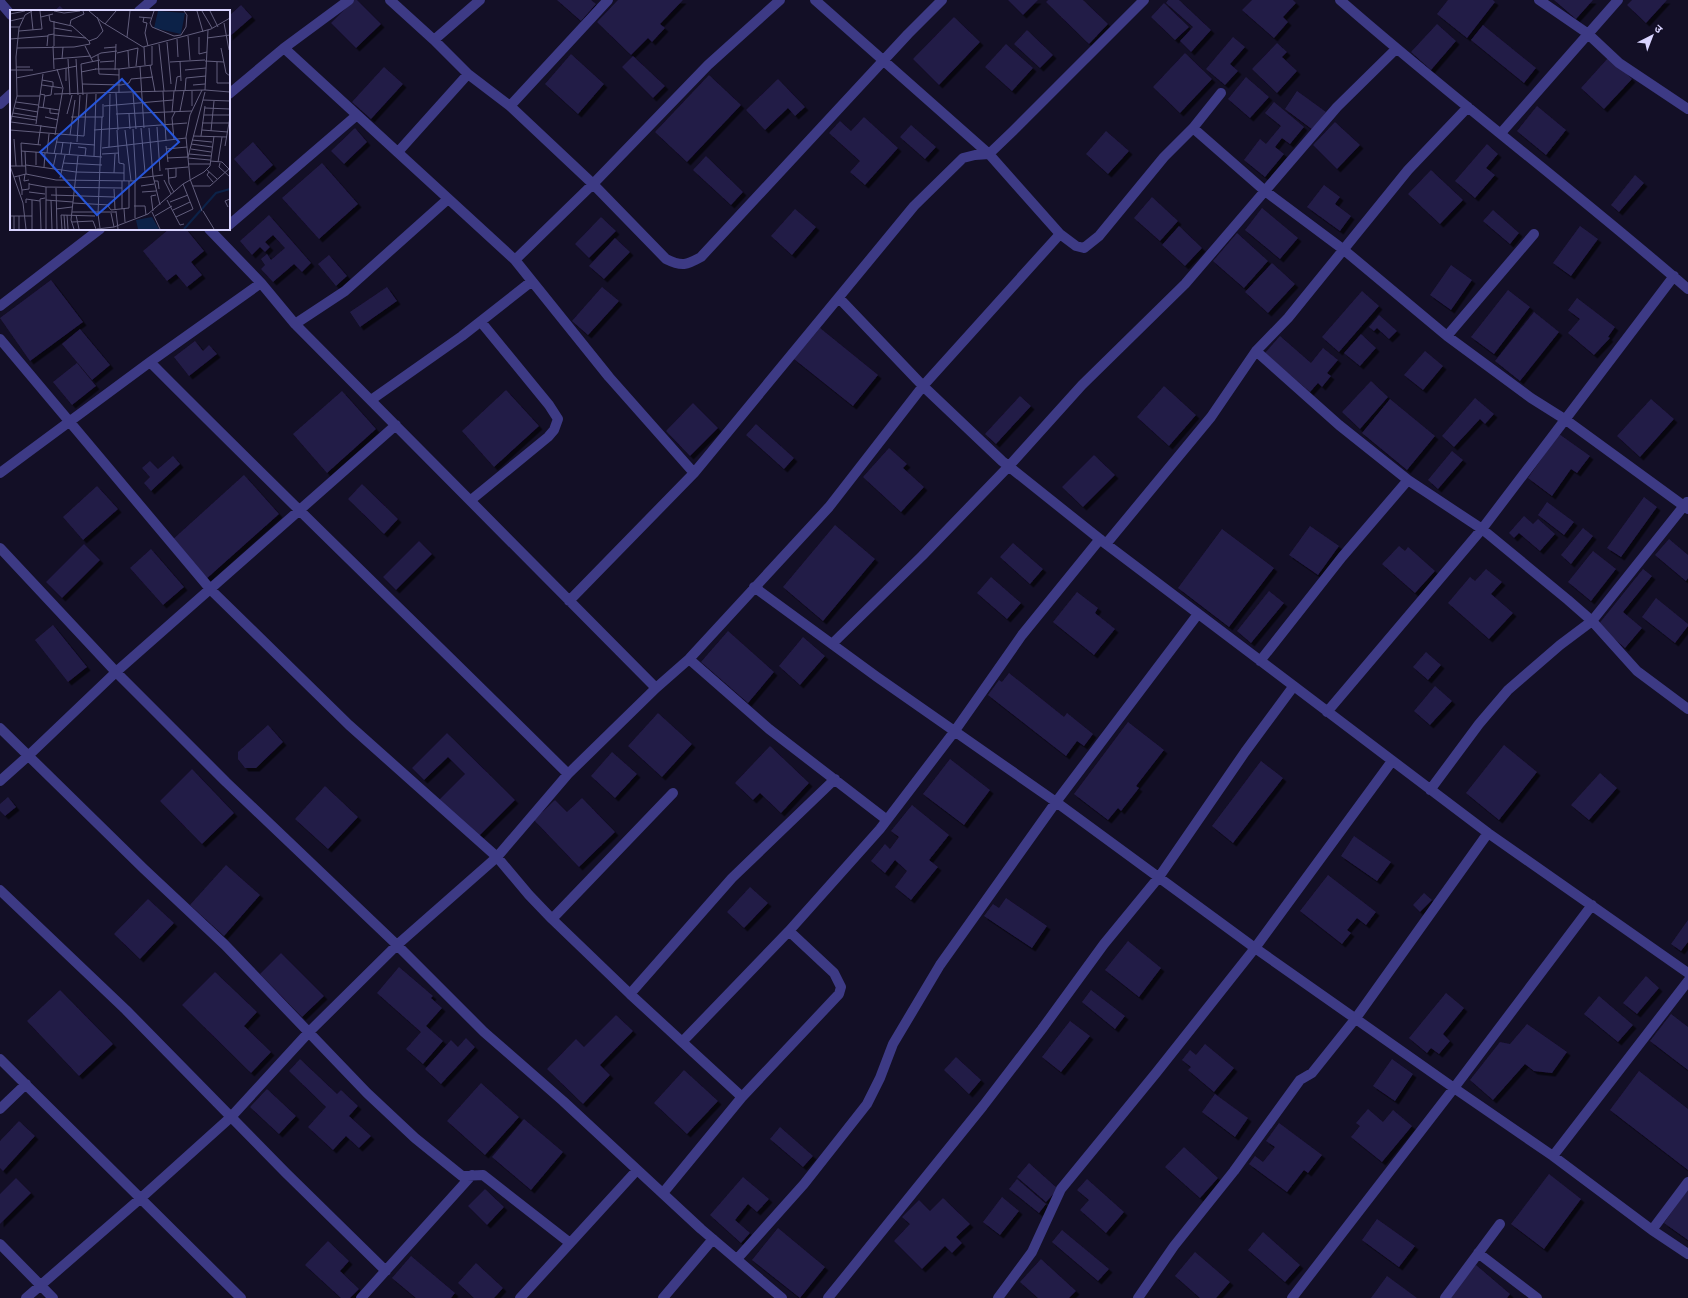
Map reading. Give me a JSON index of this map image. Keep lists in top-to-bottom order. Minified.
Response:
{"north":"top right"}
